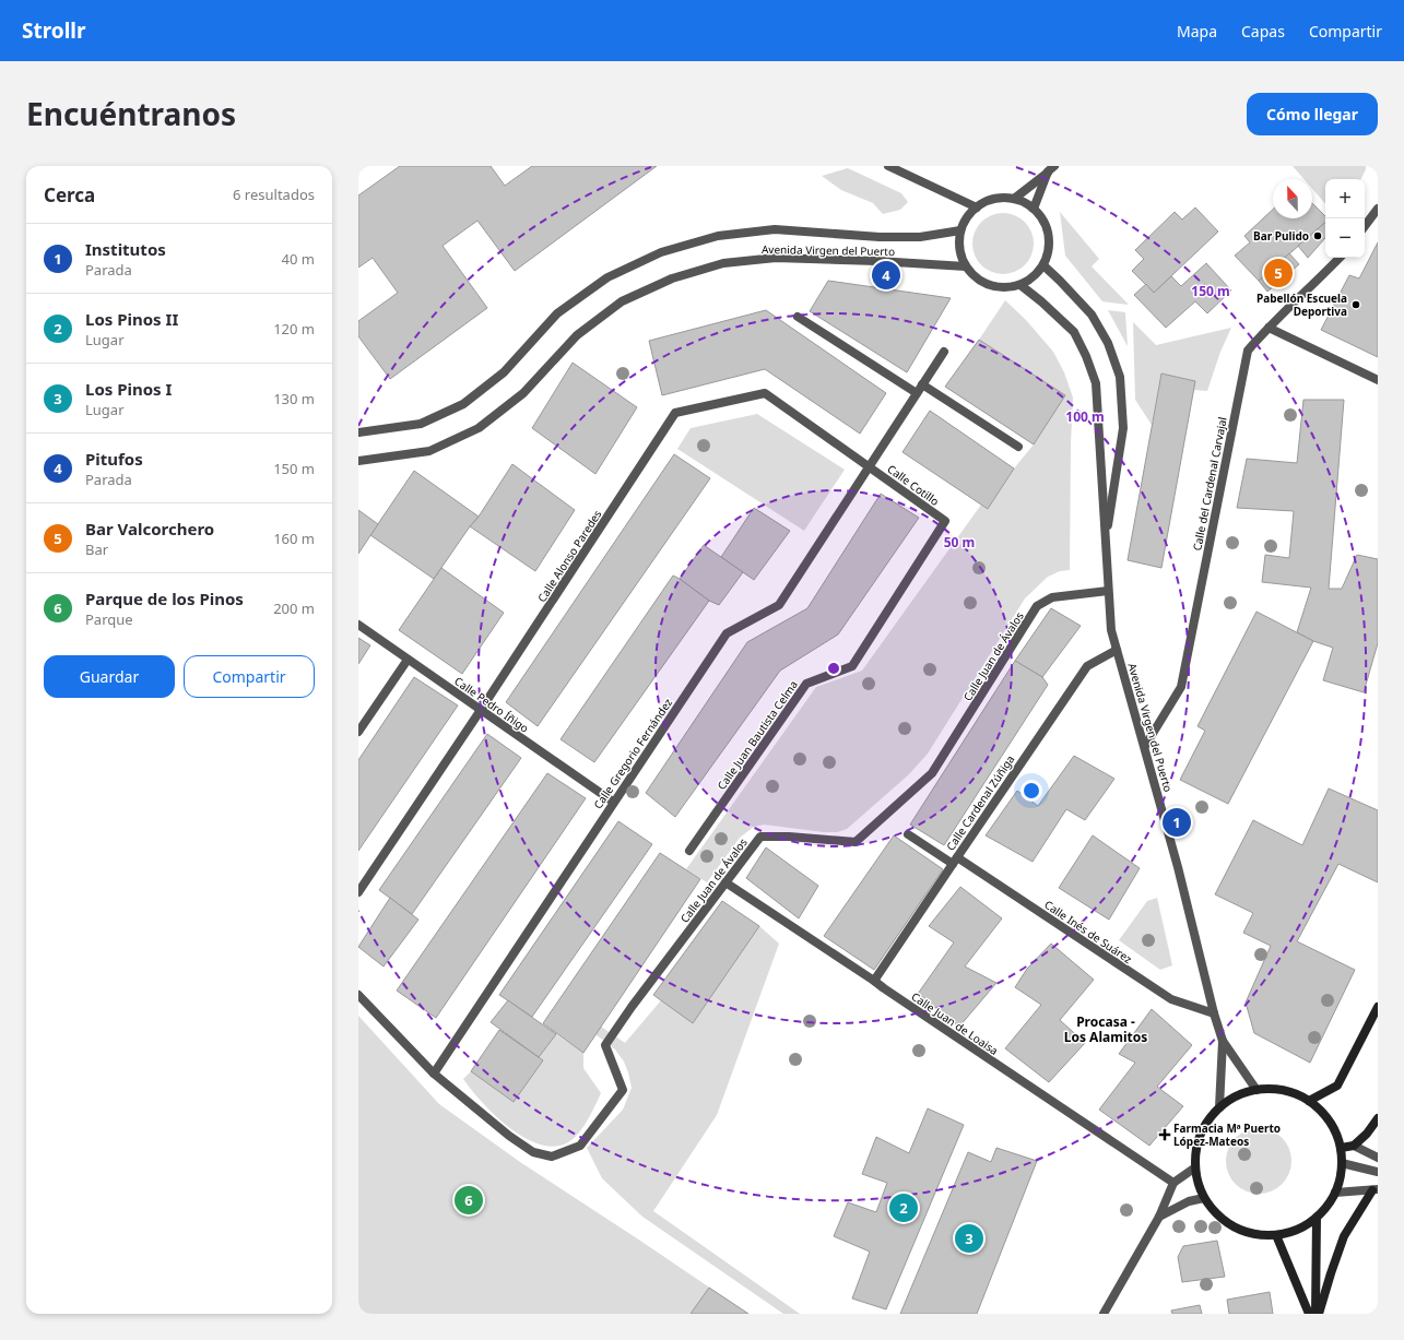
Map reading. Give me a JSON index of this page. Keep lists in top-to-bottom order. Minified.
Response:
{"streets":{"street":["Avenida Virgen del Puerto","Calle del Cardenal Carvajal","Calle Cotillo","Calle Alonso Paredes","Calle Juan de Ávalos","Calle Pedro Íñigo","Calle Juan Bautista Celma","Calle Gregorio Fernández","Calle Cardenal Zúñiga","Calle Inés de Suárez","Calle Juan de Loaisa"]},"crossings":[["Avenida Virgen del Puerto","Calle del Cardenal Carvajal"],["Avenida Virgen del Puerto","Calle Juan de Ávalos"],["Avenida Virgen del Puerto","Calle Cardenal Zúñiga"],["Avenida Virgen del Puerto","Calle Inés de Suárez"],["Calle Cotillo","Calle Alonso Paredes"],["Calle Cotillo","Calle Juan Bautista Celma"],["Calle Cotillo","Calle Gregorio Fernández"],["Calle Alonso Paredes","Calle Pedro Íñigo"],["Calle Alonso Paredes","Calle Gregorio Fernández"],["Calle Juan de Ávalos","Calle Gregorio Fernández"],["Calle Juan de Ávalos","Calle Juan de Loaisa"],["Calle Pedro Íñigo","Calle Gregorio Fernández"],["Calle Cardenal Zúñiga","Calle Inés de Suárez"],["Calle Cardenal Zúñiga","Calle Juan de Loaisa"]],"districts":["Procasa - Los Alamitos"],"places":{"other":["Bar Pulido","Pabellón Escuela Deportiva"],"health":["Farmacia Mª Puerto López-Mateos"]},"north":"top","page":{"header":"Strollr","nav":["Mapa","Capas","Compartir"],"title":"Encuéntranos","buttons":["Cómo llegar",["Guardar","Compartir"]],"heading":["Cerca","6 resultados"],"map_buttons":["+","−"],"list":[{"mark":"1","name":"Institutos","note":"Parada","value":"40 m"},{"mark":"2","name":"Los Pinos II","note":"Lugar","value":"120 m"},{"mark":"3","name":"Los Pinos I","note":"Lugar","value":"130 m"},{"mark":"4","name":"Pitufos","note":"Parada","value":"150 m"},{"mark":"5","name":"Bar Valcorchero","note":"Bar","value":"160 m"},{"mark":"6","name":"Parque de los Pinos","note":"Parque","value":"200 m"}],"pins":["5","4","1","6","2","3"]},"rings":["150 m","100 m","50 m"]}
